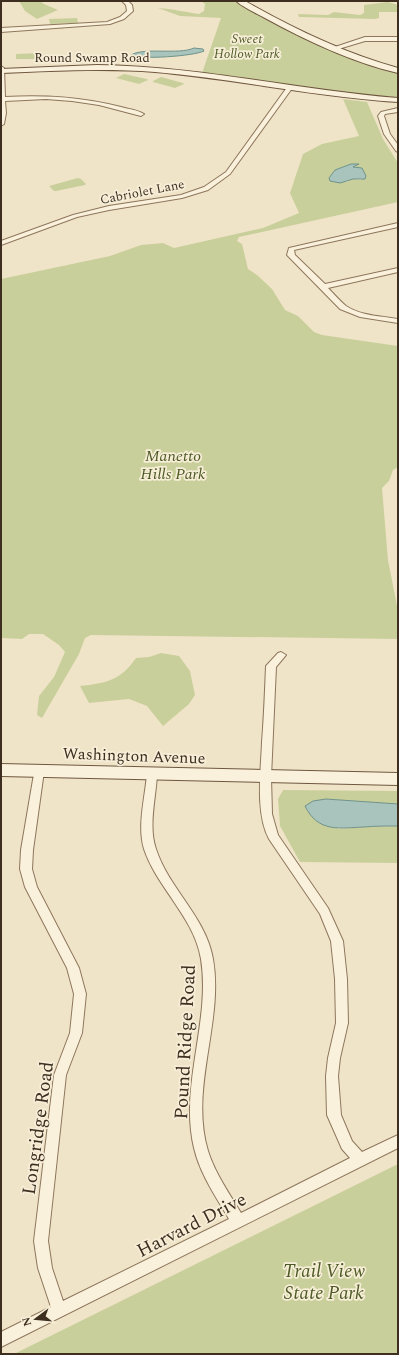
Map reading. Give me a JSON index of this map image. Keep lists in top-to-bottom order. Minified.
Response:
{"streets":{"main road":["Round Swamp Road","Washington Avenue"],"street":["Cabriolet Lane","Pound Ridge Road","Longridge Road","Harvard Drive"]},"crossings":[["Round Swamp Road","Cabriolet Lane"],["Washington Avenue","Pound Ridge Road"],["Washington Avenue","Longridge Road"],["Pound Ridge Road","Harvard Drive"],["Longridge Road","Harvard Drive"]],"parks":["Sweet Hollow Park","Manetto Hills Park","Trail View State Park"],"north":"left"}
